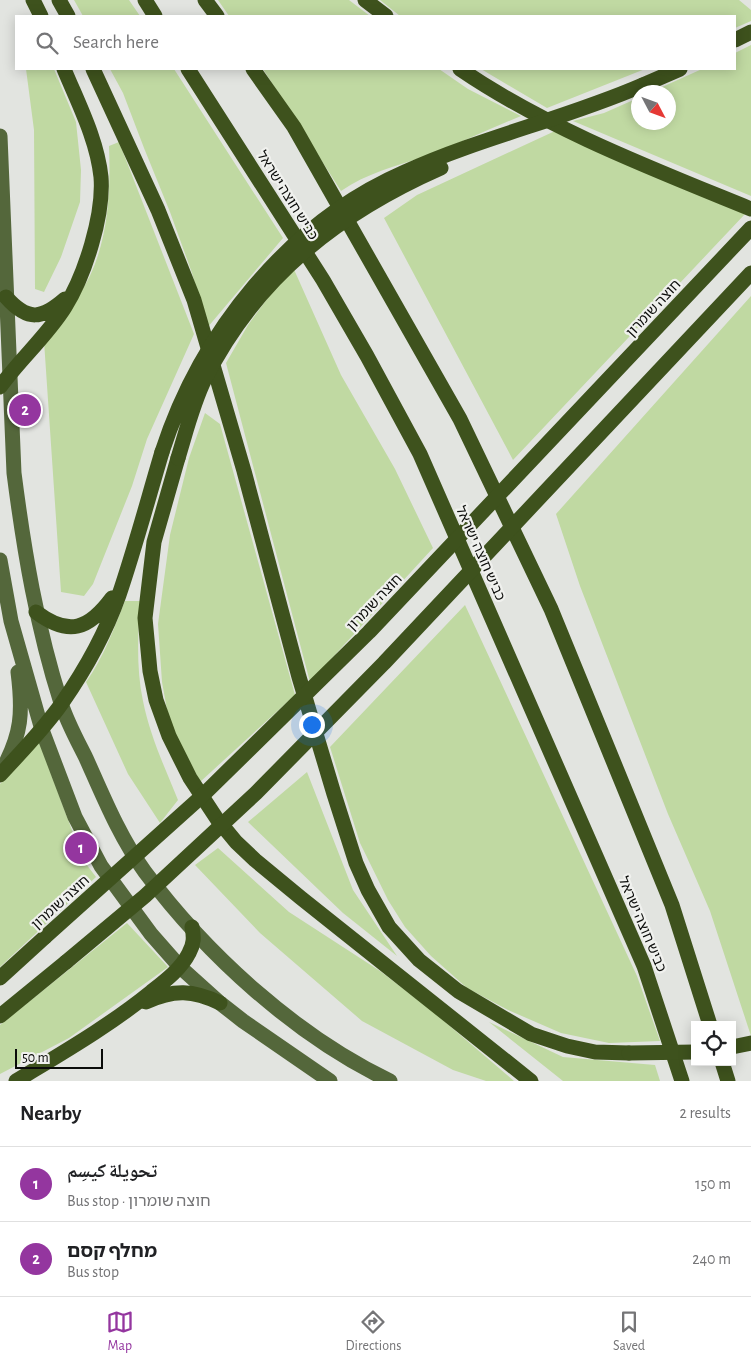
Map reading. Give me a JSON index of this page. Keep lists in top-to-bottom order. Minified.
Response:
{"streets":{"highway":["כביש חוצה ישראל","חוצה שומרון"]},"scale_bar":"50 m","north":"bottom right","page":{"search":"Search here","pins":["2","1"],"scale":"50 m","heading":["Nearby","2 results"],"list":[{"mark":"1","name":"تحويلة كيسِم","note":"Bus stop · חוצה שומרון","value":"150 m"},{"mark":"2","name":"מחלף קסם","note":"Bus stop","value":"240 m"}],"nav":["Map","Directions","Saved"]}}
